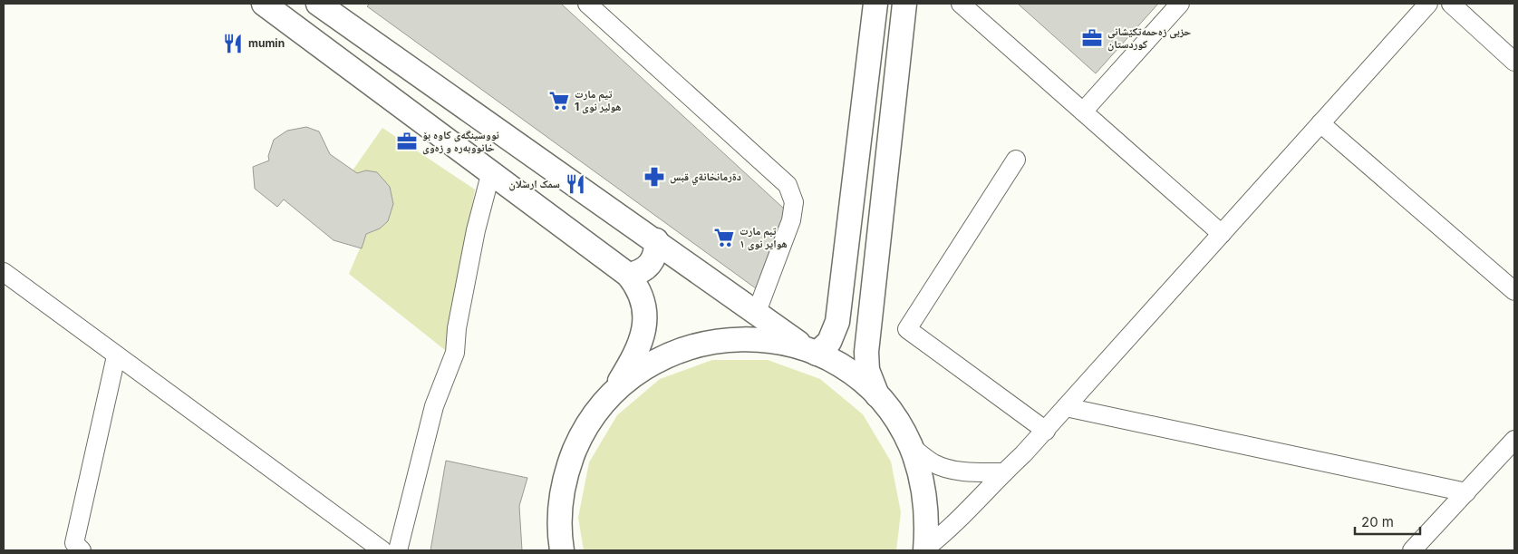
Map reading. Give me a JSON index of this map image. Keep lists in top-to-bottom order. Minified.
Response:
{"places":{"office":["حزبی زه‌حمه‌تكێشانی كوردستان","نووسینگەی کاوە بۆ خانووبەرە و زەوی"],"restaurant":["mumin","سمک ارسلان"],"supermarket":["تيم مارت هولير نوى 1","تبم مارت هواير نوى ١"],"pharmacy":["دةرمانخانةي قبس"]},"scale_bar":"20 m"}
